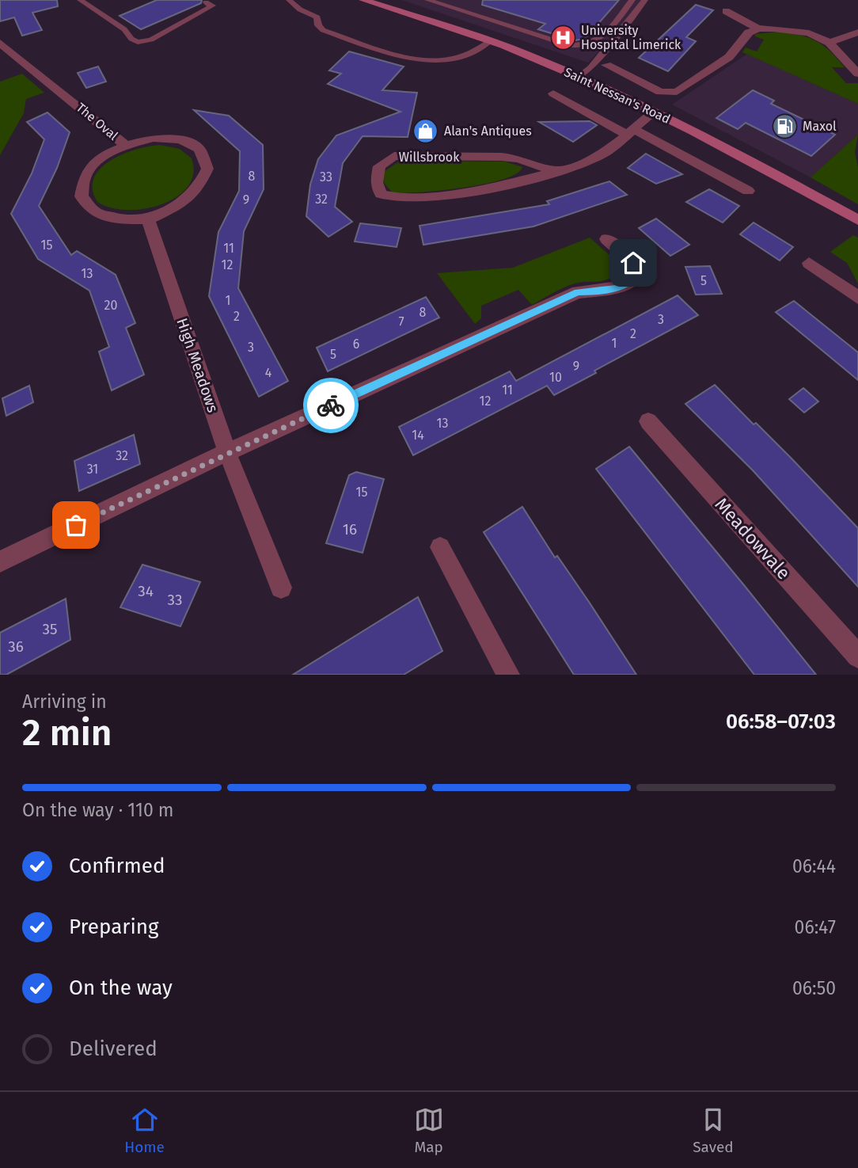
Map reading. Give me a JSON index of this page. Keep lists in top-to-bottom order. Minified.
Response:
{"streets":{"main road":["Saint Nessan's Road"],"street":["The Oval","Willsbrook","High Meadows","Meadowvale"]},"crossings":[["Saint Nessan's Road","Willsbrook"],["The Oval","High Meadows"]],"places":{"hospital":["University Hospital Limerick"],"fuel station":["Maxol"],"shop":["Alan's Antiques"]},"house_numbers":["8","33","32","9","15","11","12","13","5","1","20","8","2","3","7","2","1","6","3","5","9","4","10","11","12","13","14","32","31","15","16","34","33","35","36"],"page":{"heading":["2 min","Arriving in","06:58–07:03"],"bar":"On the way · 110 m","list":[["Confirmed","06:44"],["Preparing","06:47"],["On the way","06:50"],"Delivered"],"tabs":["Home","Map","Saved"]}}
